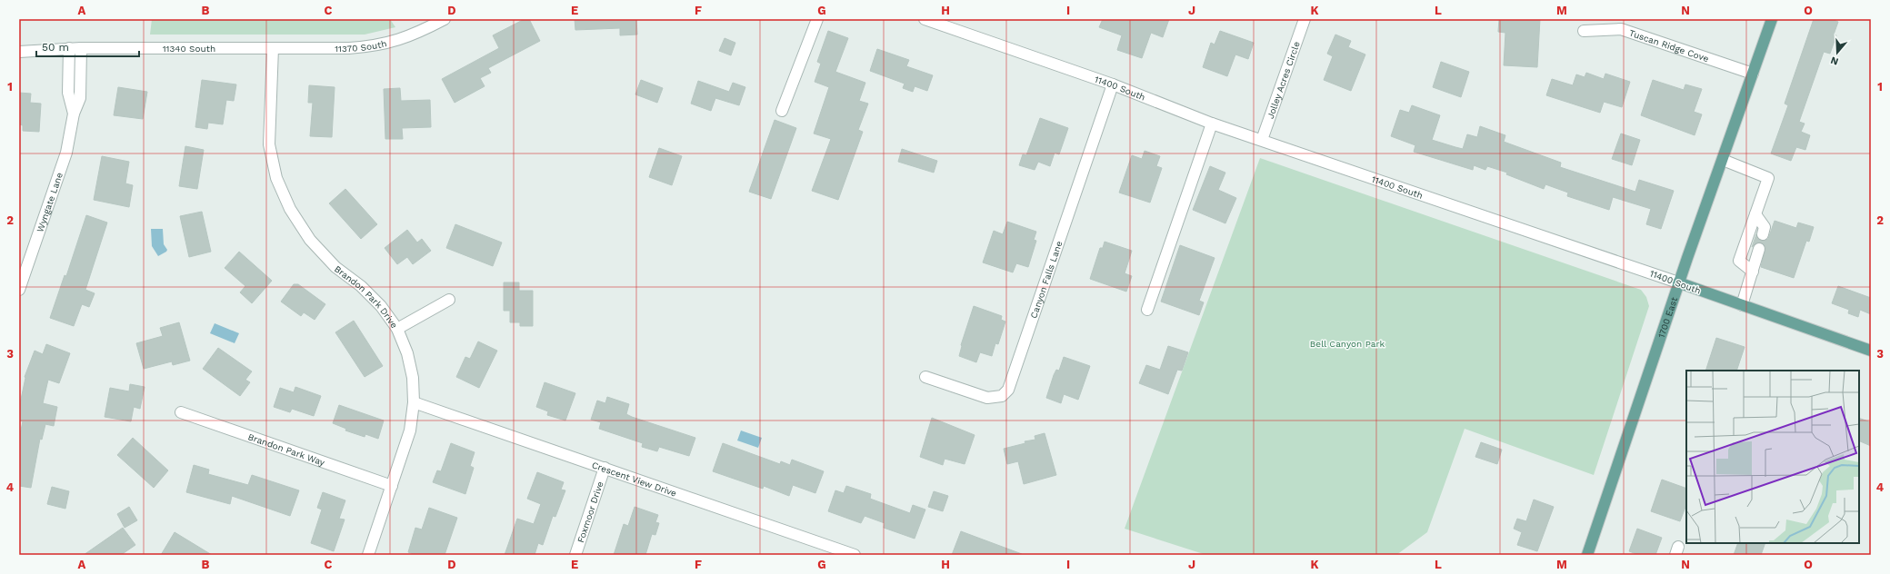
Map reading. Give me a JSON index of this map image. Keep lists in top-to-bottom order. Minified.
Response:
{"streets":{"main road":["11400 South","1700 East"],"street":["11370 South","Tuscan Ridge Cove","11340 South","Jolley Acres Circle","Wyngate Lane","Canyon Falls Lane","Brandon Park Drive","Brandon Park Way","Crescent View Drive","Foxmoor Drive"]},"crossings":[["11370 South","11340 South"],["11370 South","Brandon Park Drive"],["Tuscan Ridge Cove","1700 East"],["11340 South","Wyngate Lane"],["11340 South","Brandon Park Drive"],["Jolley Acres Circle","11400 South"],["11400 South","Canyon Falls Lane"],["11400 South","1700 East"],["Brandon Park Drive","Brandon Park Way"],["Brandon Park Drive","Crescent View Drive"],["Crescent View Drive","Foxmoor Drive"]],"parks":["Bell Canyon Park"],"scale_bar":"50 m","north":"bottom","grid":{"columns":["A","B","C","D","E","F","G","H","I","J","K","L","M","N","O"],"rows":["1","2","3","4"]}}
